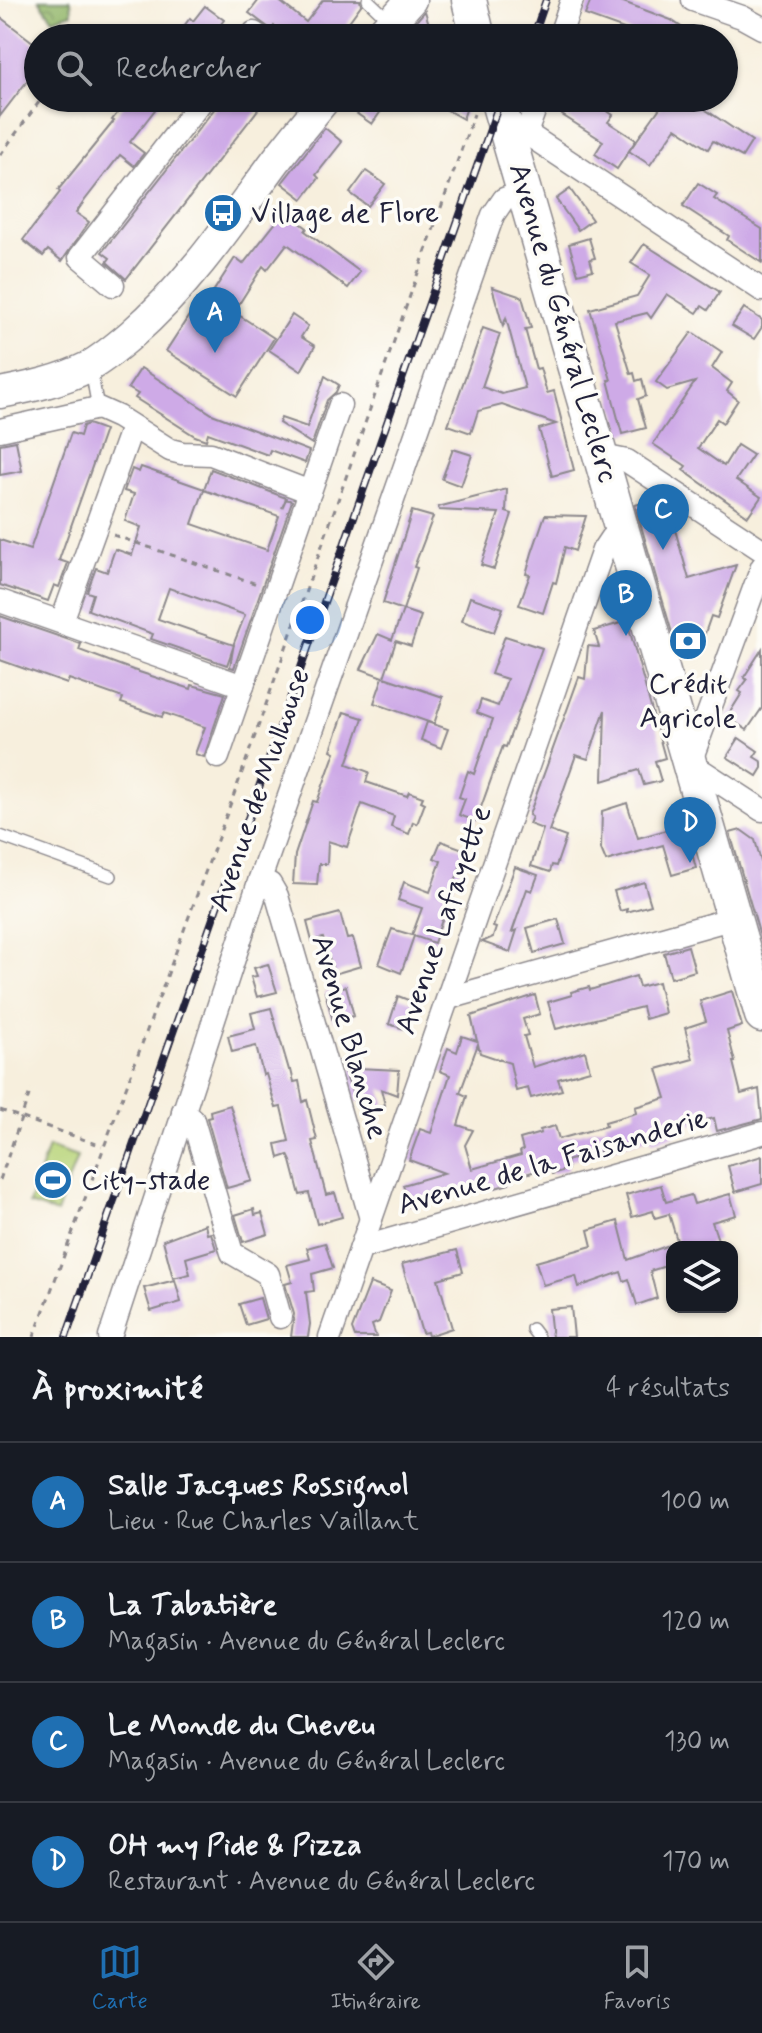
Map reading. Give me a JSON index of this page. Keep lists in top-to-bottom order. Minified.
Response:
{"streets":{"main road":["Avenue du Général Leclerc"],"street":["Avenue de Mulhouse","Avenue Lafayette","Avenue Blanche","Avenue de la Faisanderie"]},"crossings":[["Avenue du Général Leclerc","Avenue de Mulhouse"],["Avenue du Général Leclerc","Avenue Lafayette"],["Avenue de Mulhouse","Avenue Blanche"],["Avenue Lafayette","Avenue Blanche"],["Avenue Lafayette","Avenue de la Faisanderie"]],"places":{"bus stop":["Village de Flore"],"bank":["Crédit Agricole"],"sports":["City-stade"]},"page":{"search":"Rechercher","pins":["A","C","B","D"],"heading":["À proximité","4 résultats"],"list":[{"mark":"A","name":"Salle Jacques Rossignol","note":"Lieu · Rue Charles Vaillant","value":"100 m"},{"mark":"B","name":"La Tabatière","note":"Magasin · Avenue du Général Leclerc","value":"120 m"},{"mark":"C","name":"Le Monde du Cheveu","note":"Magasin · Avenue du Général Leclerc","value":"130 m"},{"mark":"D","name":"OH my Pide & Pizza","note":"Restaurant · Avenue du Général Leclerc","value":"170 m"}],"nav":["Carte","Itinéraire","Favoris"]}}
